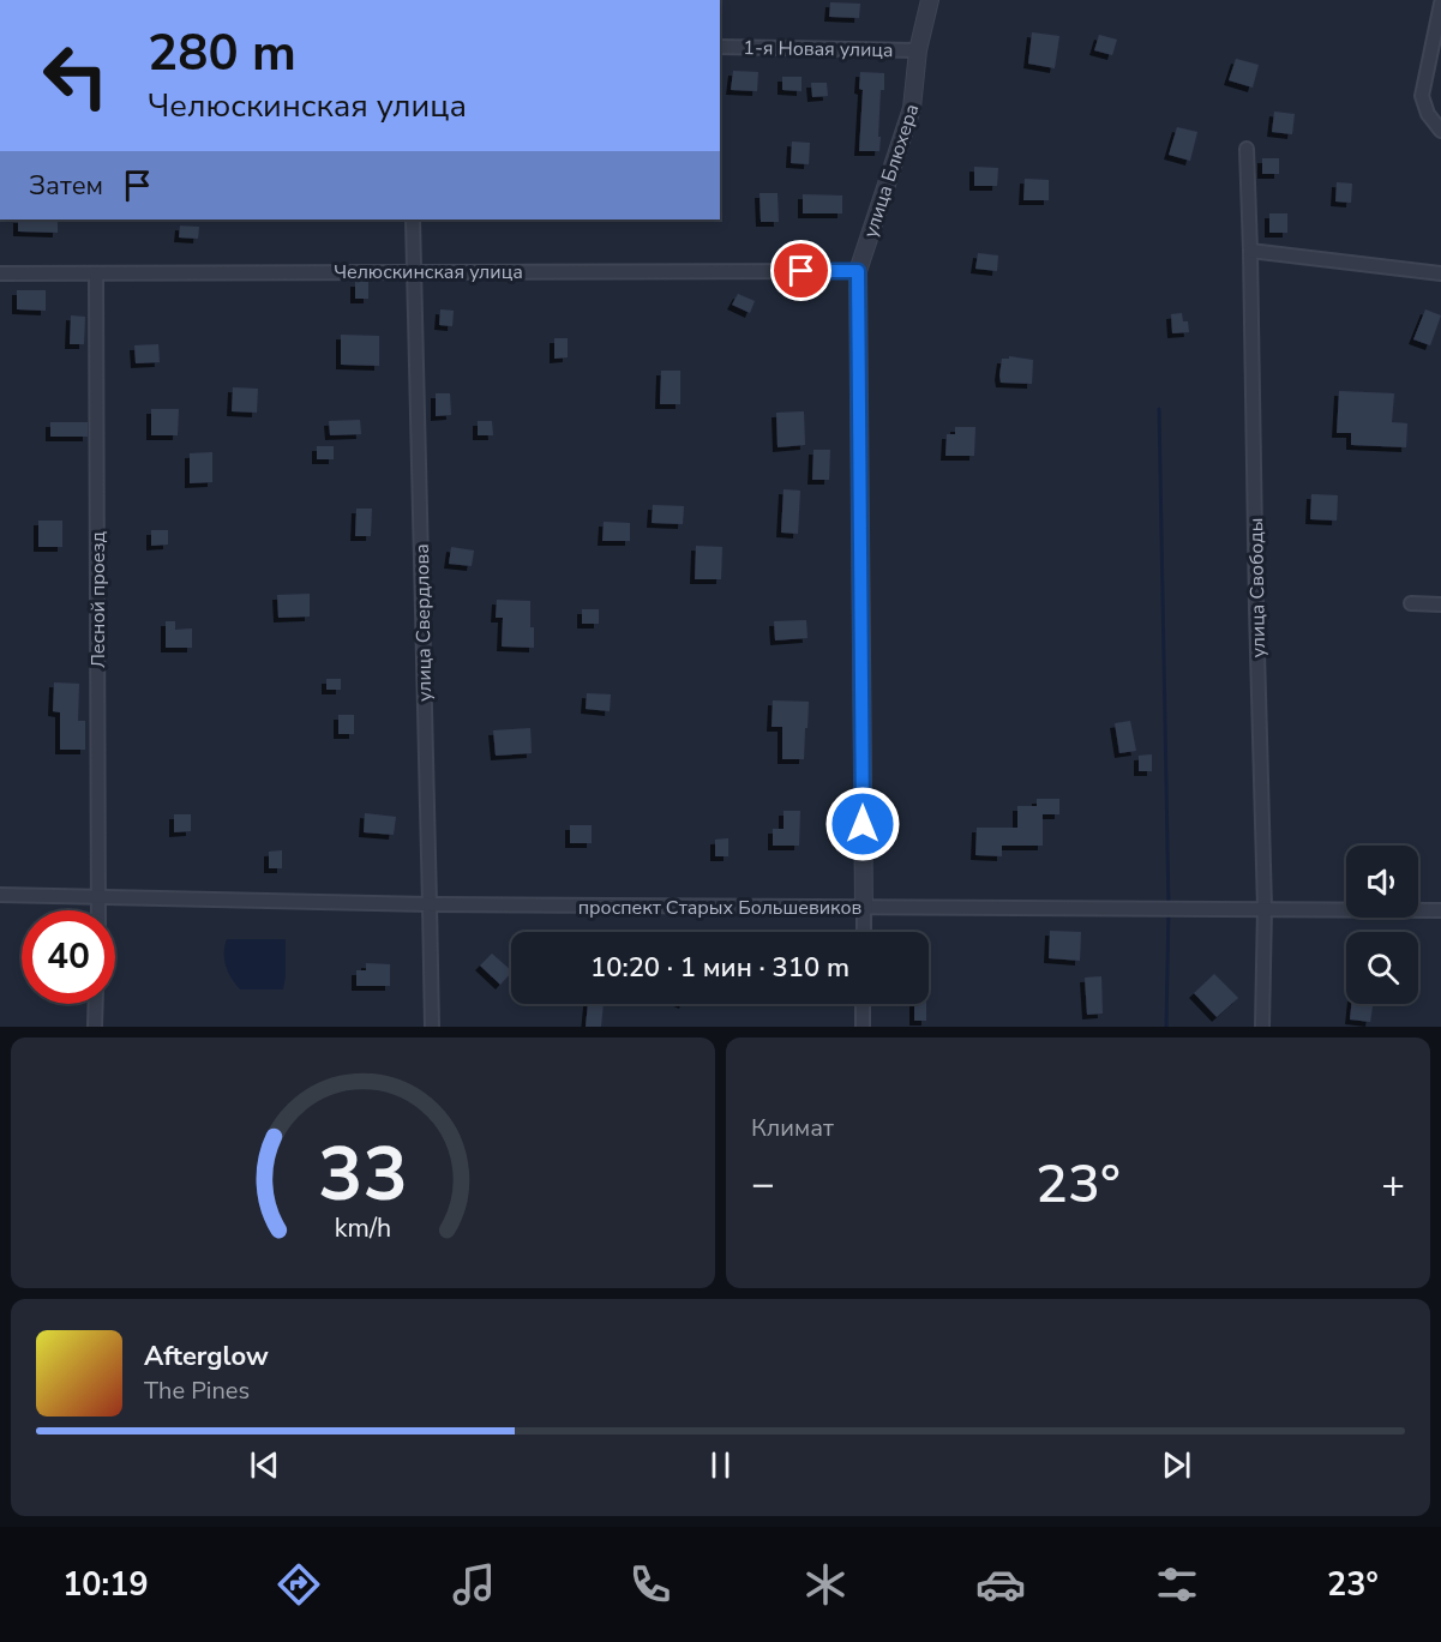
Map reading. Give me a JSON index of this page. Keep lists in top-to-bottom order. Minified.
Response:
{"streets":{"street":["1-я Новая улица","улица Блюхера","Челюскинская улица","улица Свободы","Лесной проезд","улица Свердлова","проспект Старых Большевиков"]},"crossings":[["1-я Новая улица","улица Блюхера"],["улица Блюхера","Челюскинская улица"],["улица Блюхера","проспект Старых Большевиков"],["Челюскинская улица","Лесной проезд"],["Челюскинская улица","улица Свердлова"],["улица Свободы","проспект Старых Большевиков"],["Лесной проезд","проспект Старых Большевиков"],["улица Свердлова","проспект Старых Большевиков"]],"page":{"turn":["280 m","Челюскинская улица"],"then":"Затем","limit":"40","trip":"10:20 · 1 мин · 310 m","tile":"Климат","heat":["−","23°","+"],"song":["Afterglow","The Pines"],"tabs":["10:19","23°"],"gauge":["33","km/h"]}}
